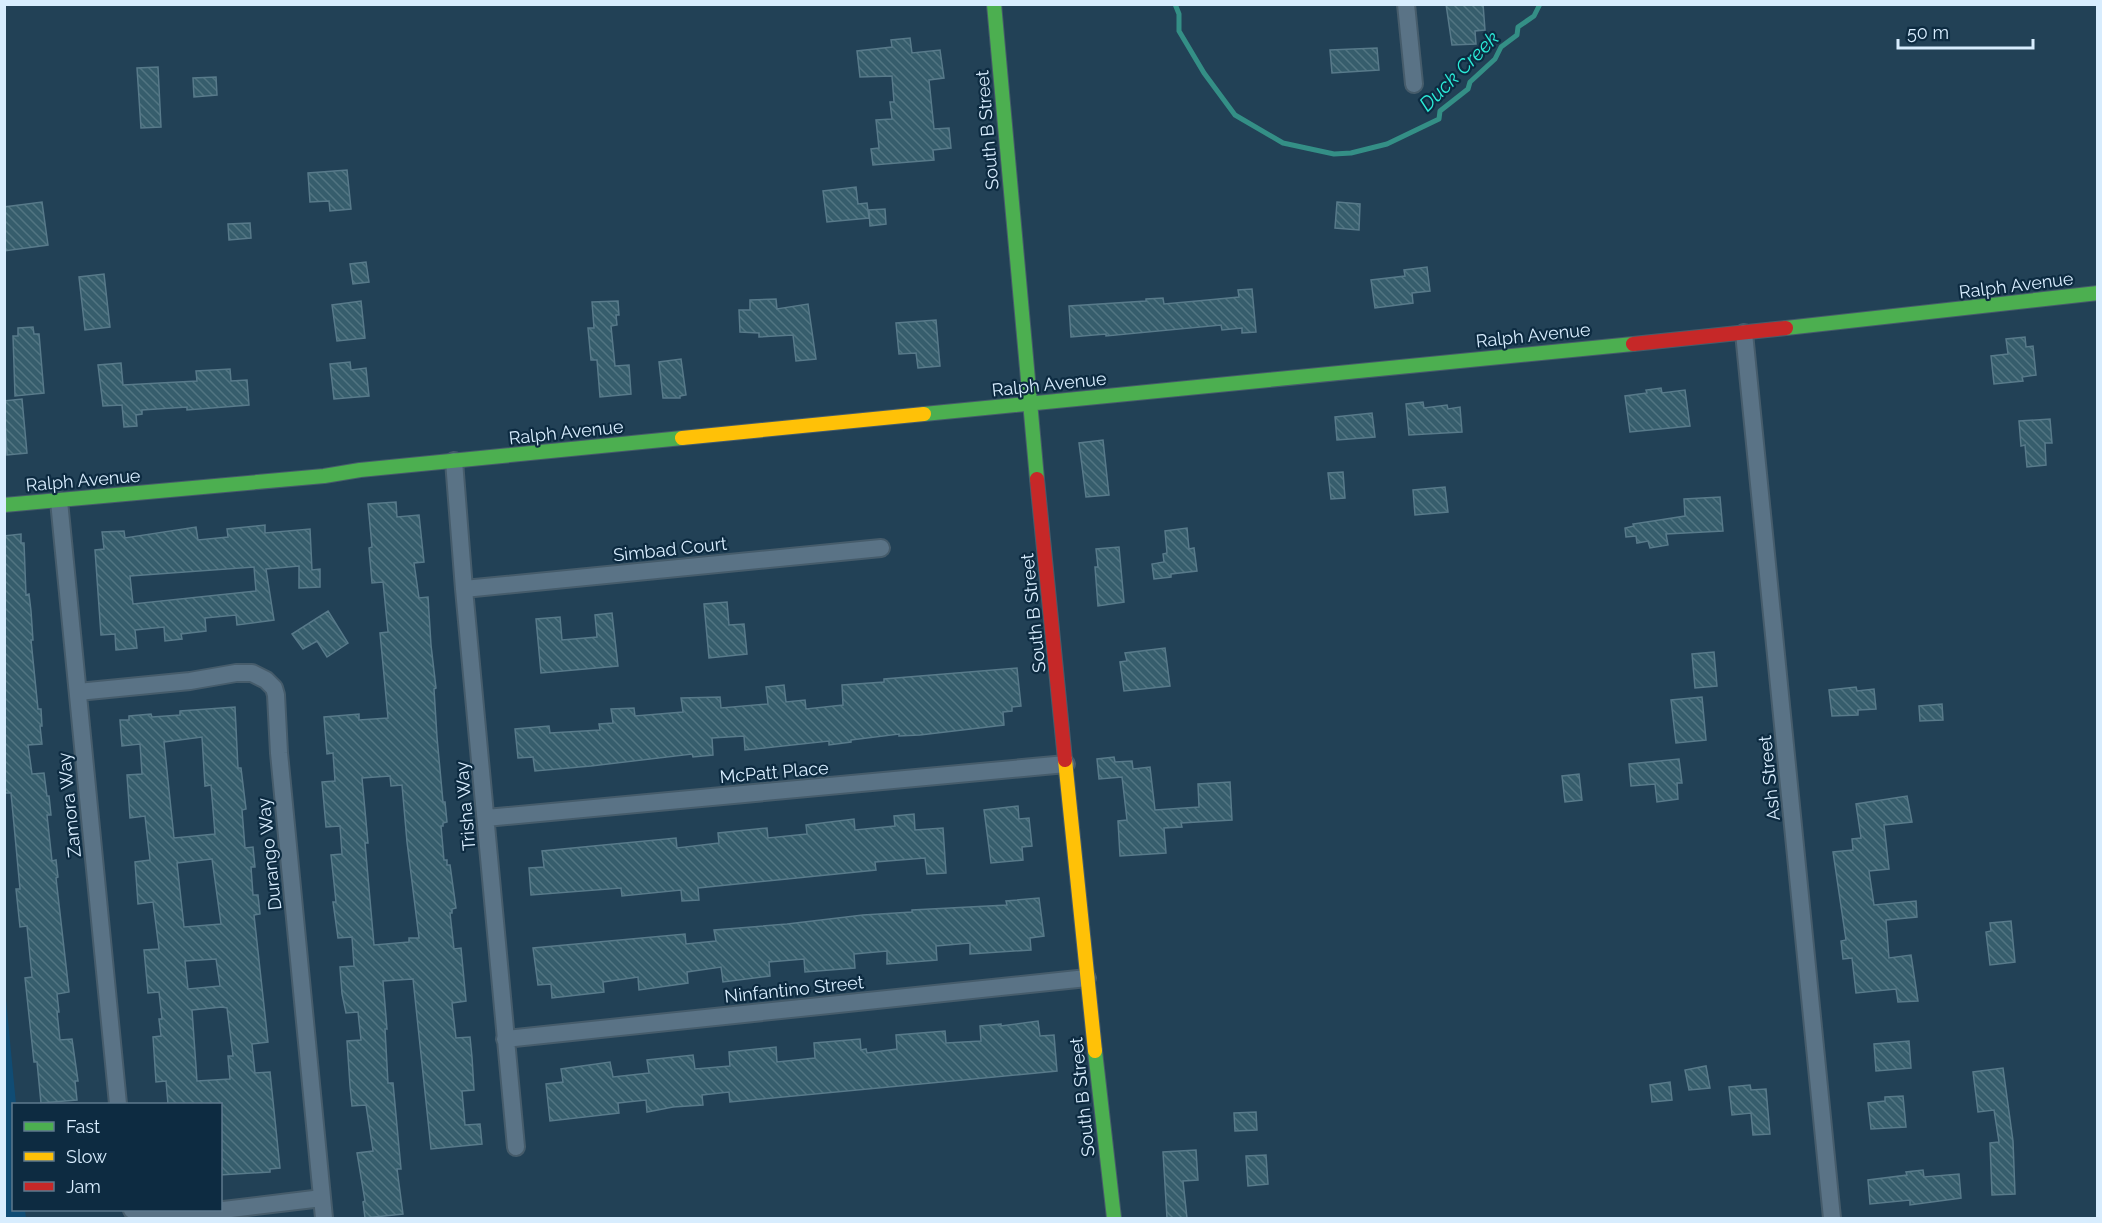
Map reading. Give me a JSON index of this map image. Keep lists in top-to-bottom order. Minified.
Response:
{"streets":{"street":["South B Street","Ralph Avenue","Simbad Court","McPatt Place","Ash Street","Zamora Way","Trisha Way","Durango Way","Ninfantino Street"]},"crossings":[["South B Street","Ralph Avenue"],["South B Street","McPatt Place"],["South B Street","Ninfantino Street"],["Ralph Avenue","Ash Street"],["Ralph Avenue","Zamora Way"],["Ralph Avenue","Trisha Way"],["Simbad Court","Trisha Way"],["McPatt Place","Trisha Way"],["Zamora Way","Durango Way"],["Trisha Way","Ninfantino Street"]],"water":["Duck Creek"],"legend":["Fast","Slow","Jam"],"scale_bar":"50 m"}
